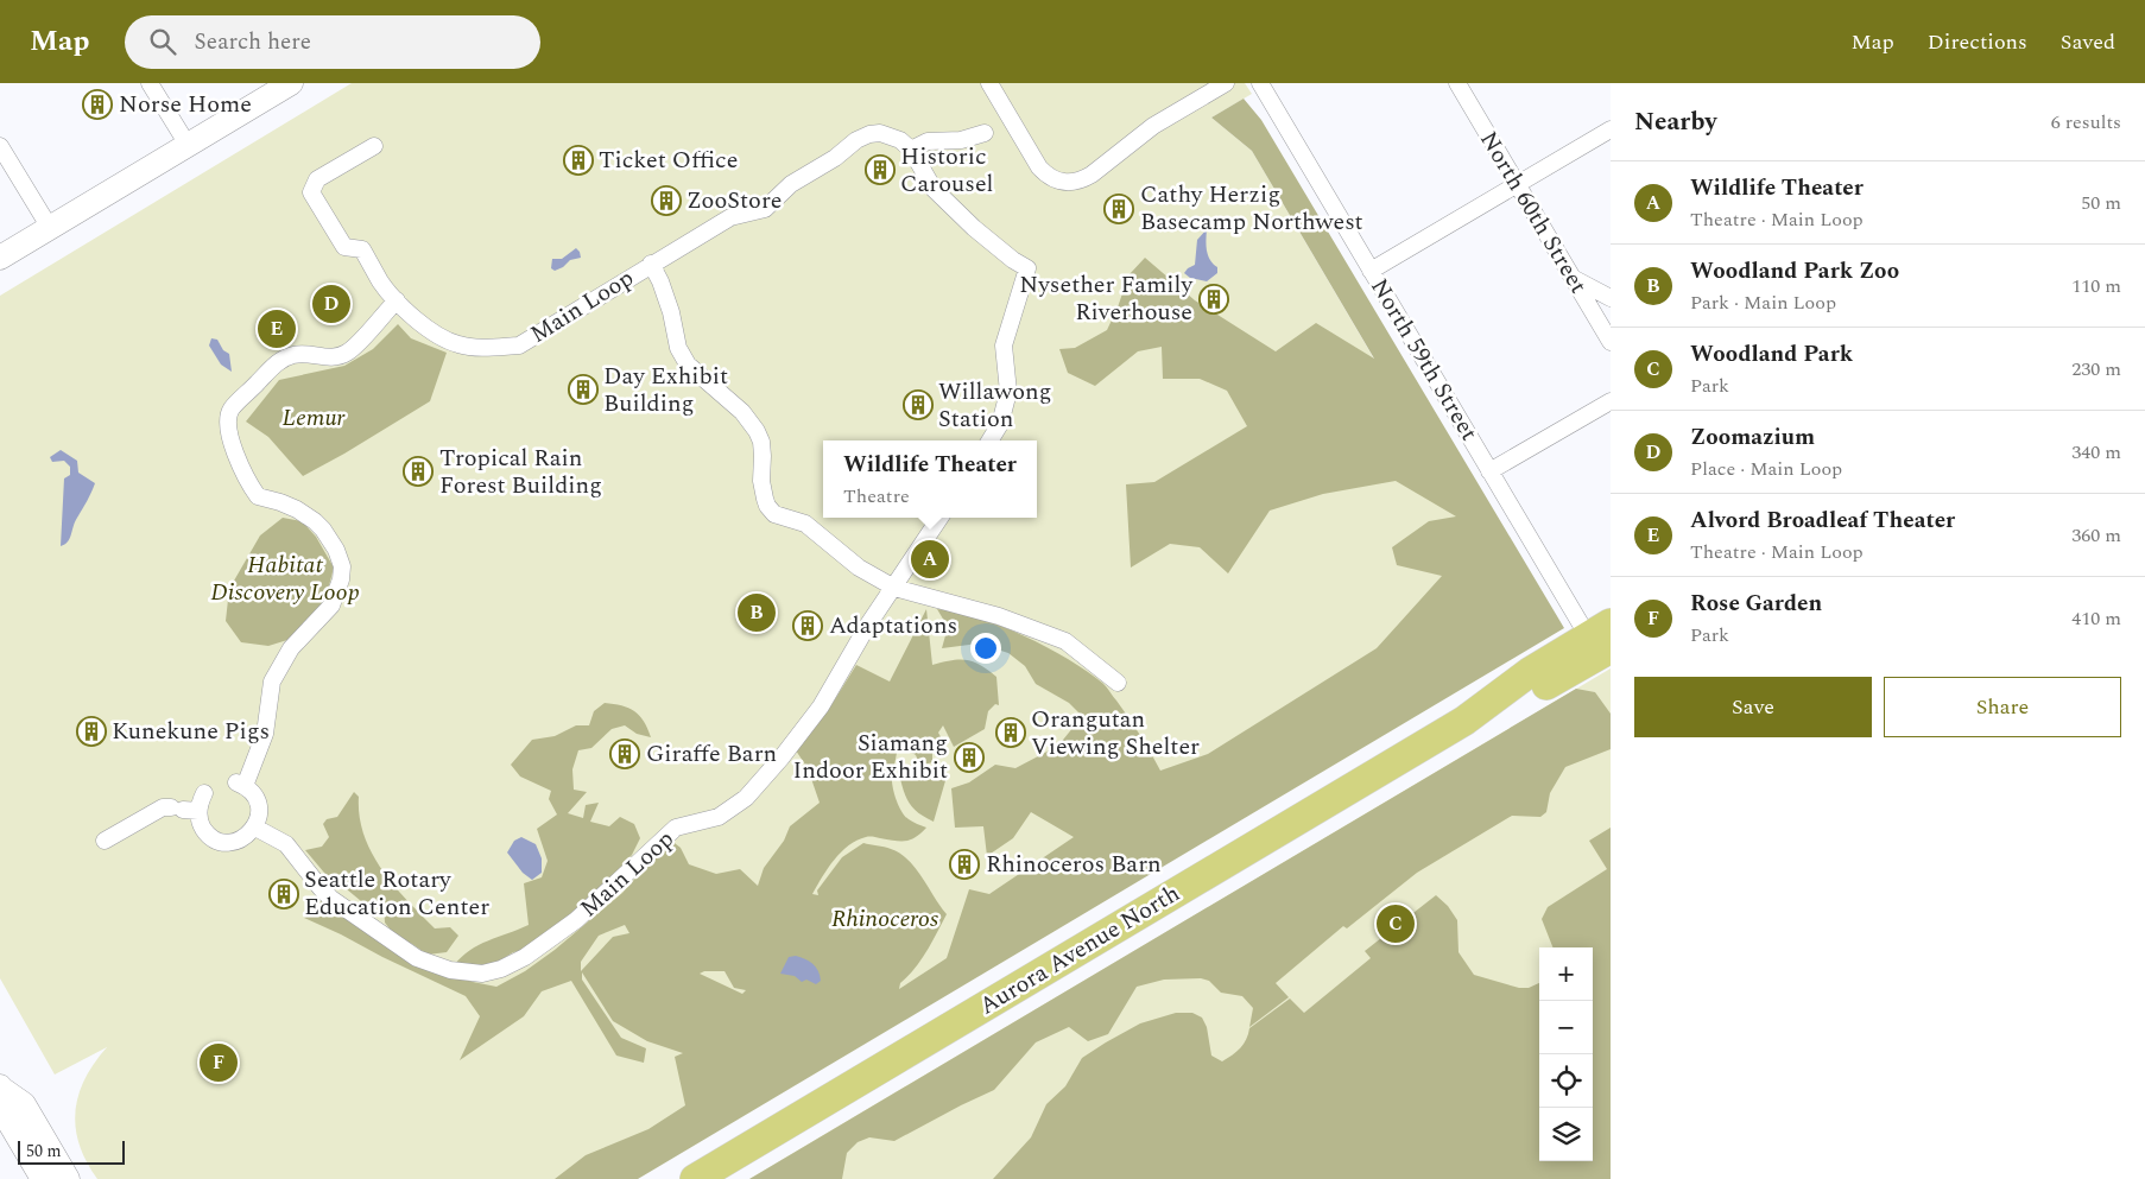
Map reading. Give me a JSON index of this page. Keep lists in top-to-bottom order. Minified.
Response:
{"streets":{"highway":["Aurora Avenue North"],"street":["North 60th Street","Main Loop","North 59th Street"]},"crossings":[["North 59th Street","Aurora Avenue North"]],"parks":["Lemur","Habitat Discovery Loop","Rhinoceros"],"places":{"building":["Norse Home","Ticket Office","Historic Carousel","ZooStore","Cathy Herzig Basecamp Northwest","Nysether Family Riverhouse","Day Exhibit Building","Willawong Station","Tropical Rain Forest Building","Adaptations","Kunekune Pigs","Orangutan Viewing Shelter","Giraffe Barn","Siamang Indoor Exhibit","Rhinoceros Barn","Seattle Rotary Education Center"]},"scale_bar":"50 m","page":{"header":"Map","search":"Search here","nav":["Map","Directions","Saved"],"heading":["Nearby","6 results"],"list":[{"mark":"A","name":"Wildlife Theater","note":"Theatre · Main Loop","value":"50 m"},{"mark":"B","name":"Woodland Park Zoo","note":"Park · Main Loop","value":"110 m"},{"mark":"C","name":"Woodland Park","note":"Park","value":"230 m"},{"mark":"D","name":"Zoomazium","note":"Place · Main Loop","value":"340 m"},{"mark":"E","name":"Alvord Broadleaf Theater","note":"Theatre · Main Loop","value":"360 m"},{"mark":"F","name":"Rose Garden","note":"Park","value":"410 m"}],"pins":["D","E","A","B","C","F"],"popup":["Wildlife Theater","Theatre"],"buttons":["Save","Share"],"map_buttons":["+","−"],"scale":"50 m"}}
